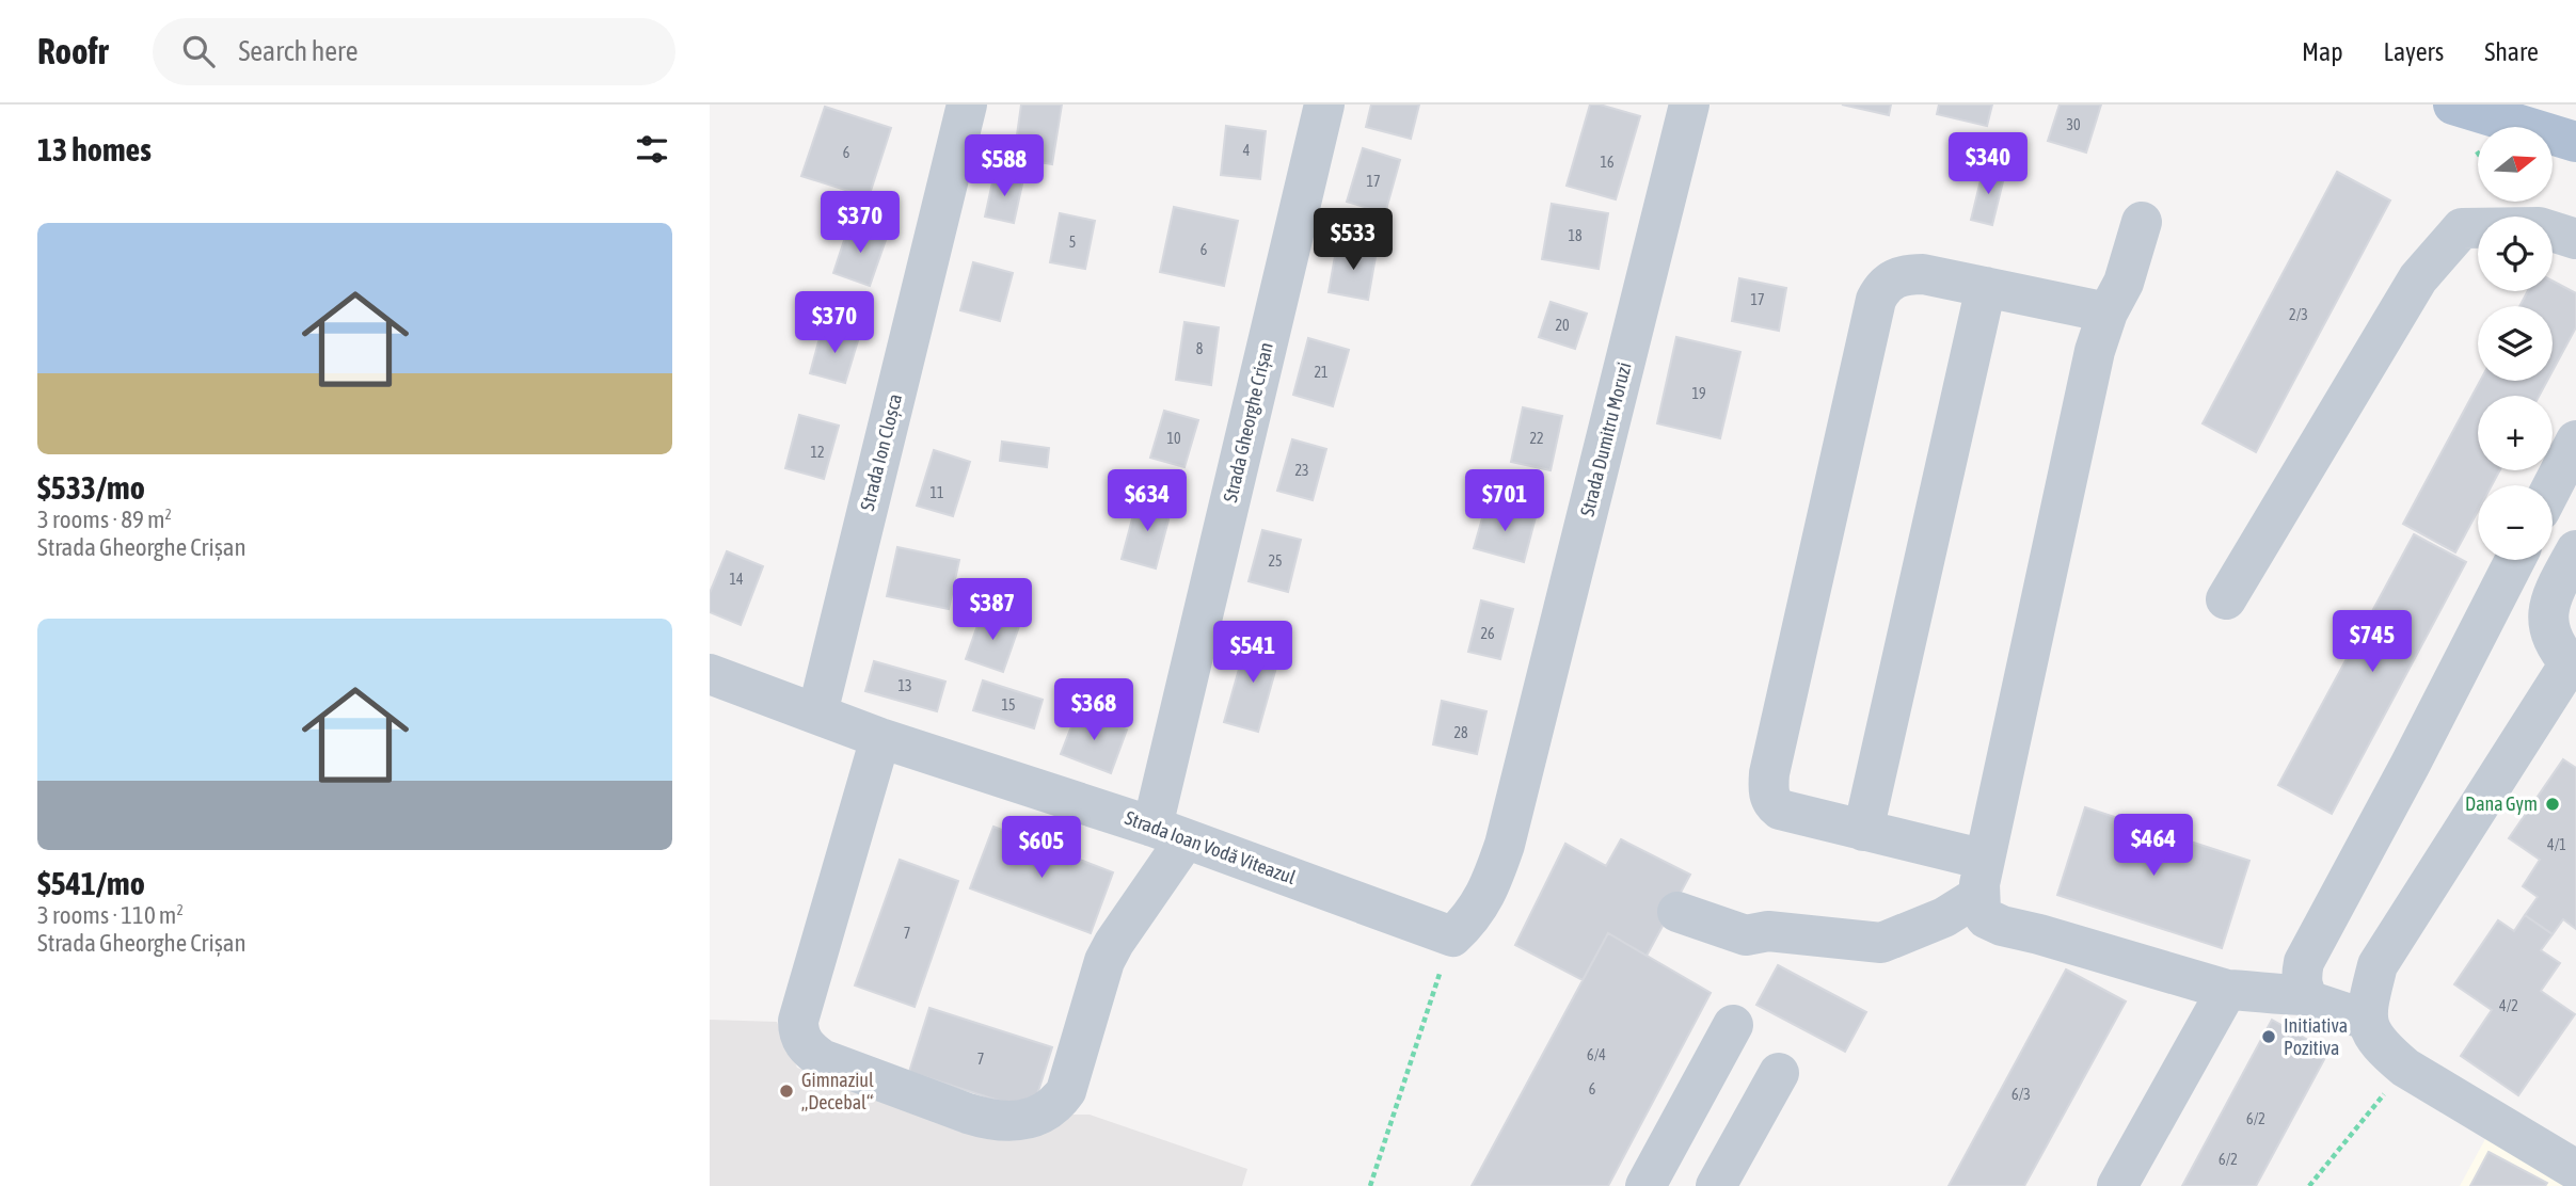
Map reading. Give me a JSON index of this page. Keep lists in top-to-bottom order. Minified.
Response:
{"streets":{"street":["Strada Gheorghe Crișan","Strada Dumitru Moruzi","Strada Ion Cloșca","Strada Ioan Vodă Viteazul"]},"crossings":[["Strada Gheorghe Crișan","Strada Ioan Vodă Viteazul"],["Strada Dumitru Moruzi","Strada Ioan Vodă Viteazul"],["Strada Ion Cloșca","Strada Ioan Vodă Viteazul"]],"places":["Dana Gym","Initiativa Pozitiva","Gimnaziul „Decebal“"],"house_numbers":["30","4","6","16","17","18","5","6","17","2/3","20","8","21","19","10","22","12","23","11","25","14","26","13","15","28","4/1","7","4/2","6/4","7","6","6/3","6/2","6/2"],"north":"right","page":{"header":"Roofr","search":"Search here","nav":["Map","Layers","Share"],"heading":"13 homes","map_buttons":["+","−"],"price":["$340","$588","$370","$533","$370","$634","$701","$387","$745","$541","$368","$464","$605"],"list":[{"name":"$533/mo","note":"3 rooms · 89 m² · Strada Gheorghe Crișan"},{"name":"$541/mo","note":"3 rooms · 110 m² · Strada Gheorghe Crișan"}]}}
